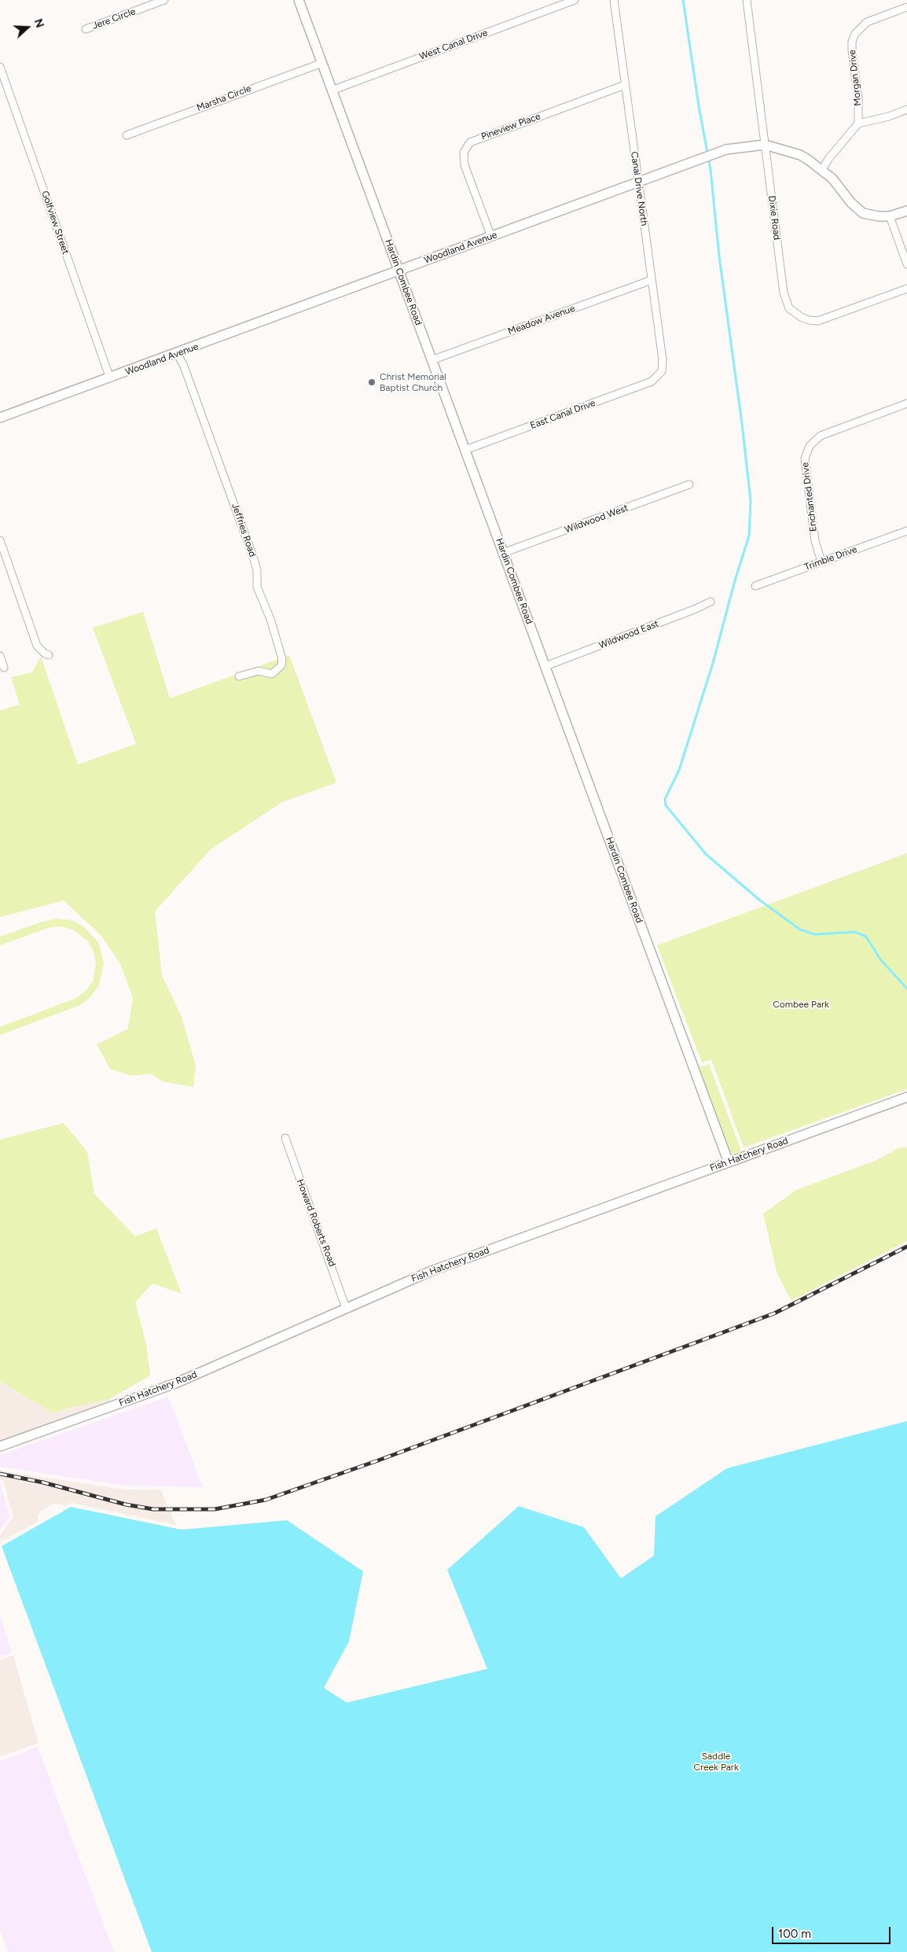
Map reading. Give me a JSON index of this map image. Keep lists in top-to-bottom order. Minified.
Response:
{"streets":{"street":["Jere Circle","West Canal Drive","Morgan Drive","Marsha Circle","Pineview Place","Canal Drive North","Dixie Road","Golfview Street","Woodland Avenue","Hardin Combee Road","Meadow Avenue","East Canal Drive","Enchanted Drive","Wildwood West","Jeffries Road","Trimble Drive","Wildwood East","Fish Hatchery Road","Howard Roberts Road"]},"crossings":[["West Canal Drive","Hardin Combee Road"],["Marsha Circle","Hardin Combee Road"],["Pineview Place","Canal Drive North"],["Pineview Place","Woodland Avenue"],["Canal Drive North","Woodland Avenue"],["Canal Drive North","Meadow Avenue"],["Canal Drive North","East Canal Drive"],["Dixie Road","Woodland Avenue"],["Golfview Street","Woodland Avenue"],["Woodland Avenue","Hardin Combee Road"],["Woodland Avenue","Jeffries Road"],["Hardin Combee Road","Meadow Avenue"],["Hardin Combee Road","East Canal Drive"],["Hardin Combee Road","Wildwood West"],["Hardin Combee Road","Wildwood East"],["Hardin Combee Road","Fish Hatchery Road"],["Enchanted Drive","Trimble Drive"],["Fish Hatchery Road","Howard Roberts Road"]],"parks":["Combee Park","Saddle Creek Park"],"places":["Christ Memorial Baptist Church"],"scale_bar":"100 m","north":"right"}
